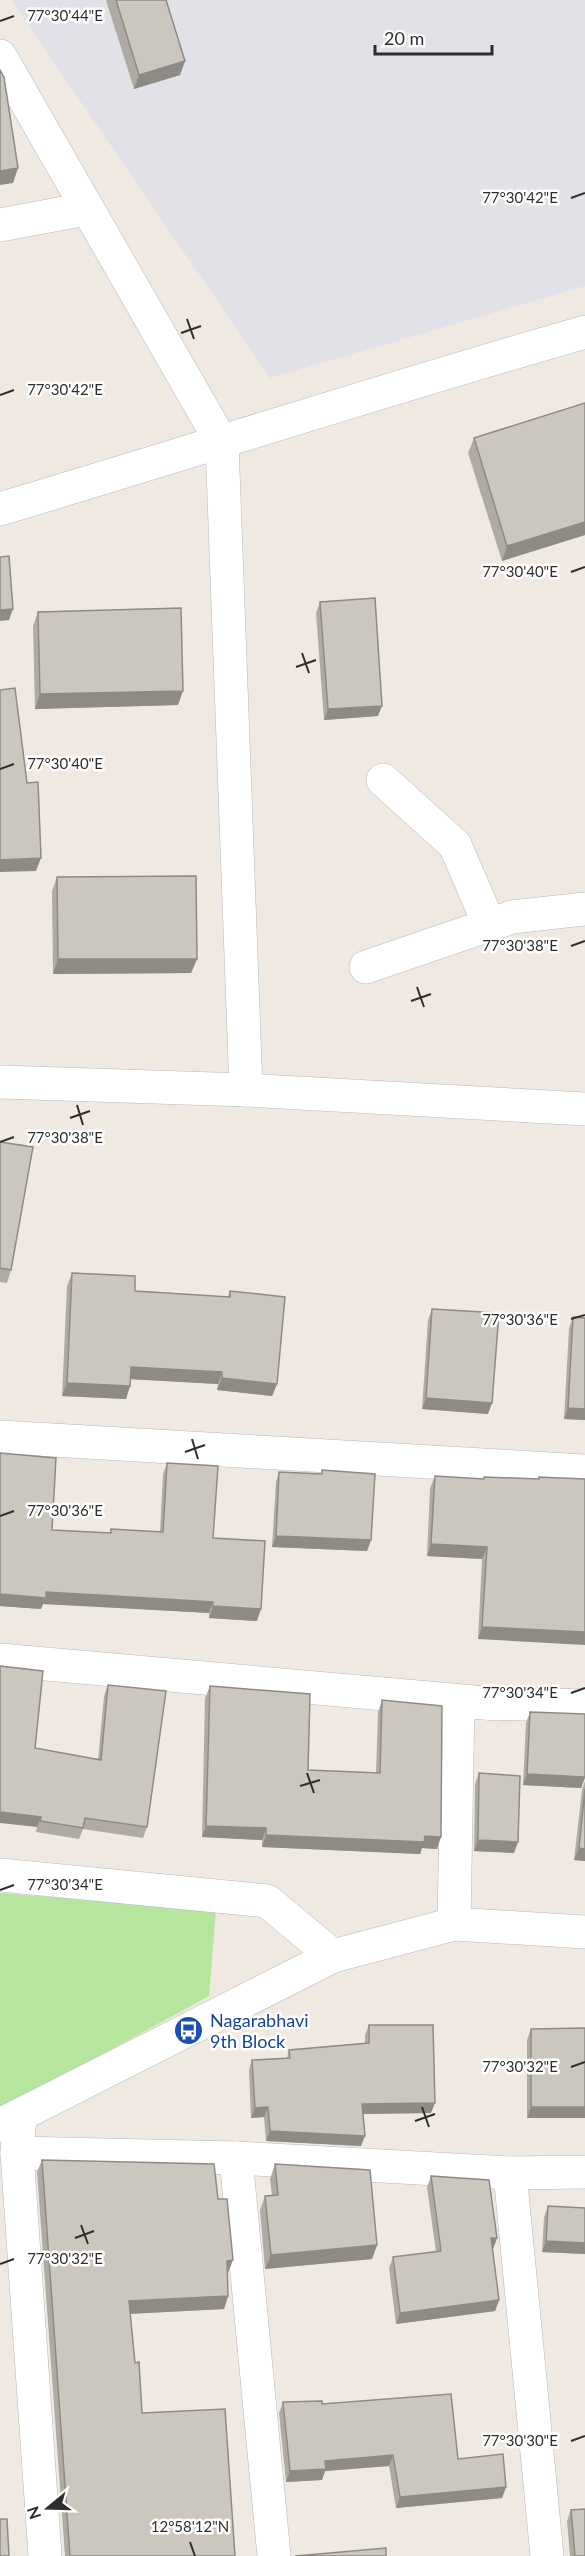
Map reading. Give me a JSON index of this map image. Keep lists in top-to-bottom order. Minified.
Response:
{"places":{"bus stop":["Nagarabhavi 9th Block"]},"scale_bar":"20 m","north":"left","coordinates":["77°30'44\"E","77°30'42\"E","77°30'40\"E","77°30'38\"E","77°30'36\"E","77°30'34\"E","77°30'32\"E","77°30'30\"E","12°58'12\"N"]}
